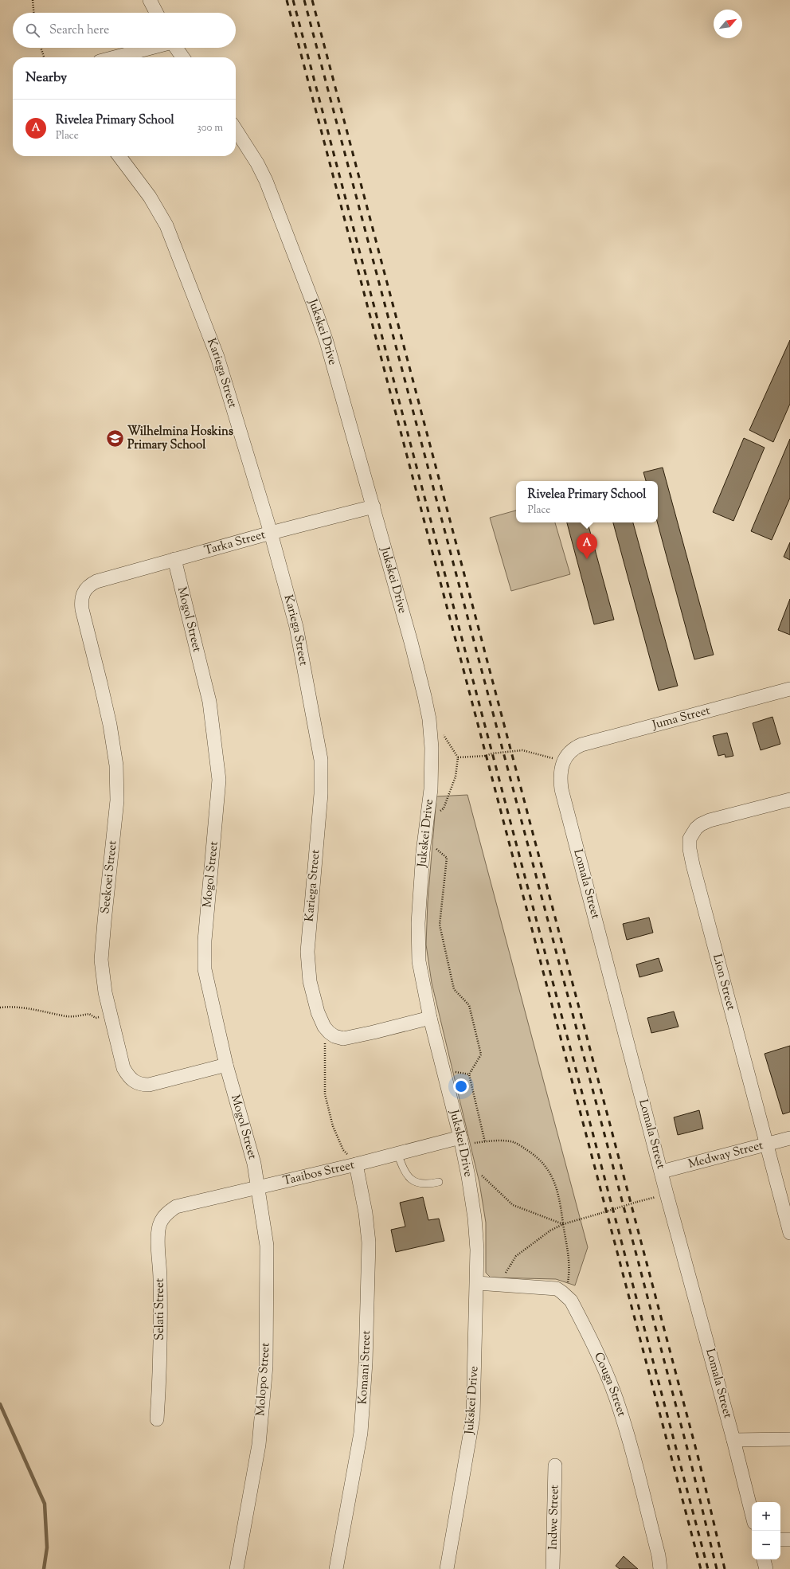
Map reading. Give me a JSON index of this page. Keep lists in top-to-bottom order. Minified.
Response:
{"streets":{"street":["Jukskei Drive","Kariega Street","Tarka Street","Mogol Street","Juma Street","Seekoei Street","Lomala Street","Lion Street","Medway Street","Taaibos Street","Selati Street","Komani Street","Molopo Street","Couga Street","Indwe Street"]},"crossings":[["Jukskei Drive","Tarka Street"],["Jukskei Drive","Taaibos Street"],["Jukskei Drive","Couga Street"],["Kariega Street","Tarka Street"],["Tarka Street","Mogol Street"],["Tarka Street","Seekoei Street"],["Mogol Street","Seekoei Street"],["Mogol Street","Taaibos Street"],["Mogol Street","Molopo Street"],["Juma Street","Lomala Street"],["Lomala Street","Medway Street"],["Lion Street","Medway Street"],["Taaibos Street","Selati Street"],["Taaibos Street","Komani Street"],["Taaibos Street","Molopo Street"]],"places":{"school or university":["Wilhelmina Hoskins Primary School"]},"north":"top right","page":{"search":"Search here","heading":"Nearby","list":[{"mark":"A","name":"Rivelea Primary School","note":"Place","value":"300 m"}],"popup":["Rivelea Primary School","Place"],"pins":"A","map_buttons":["+","−"]}}
